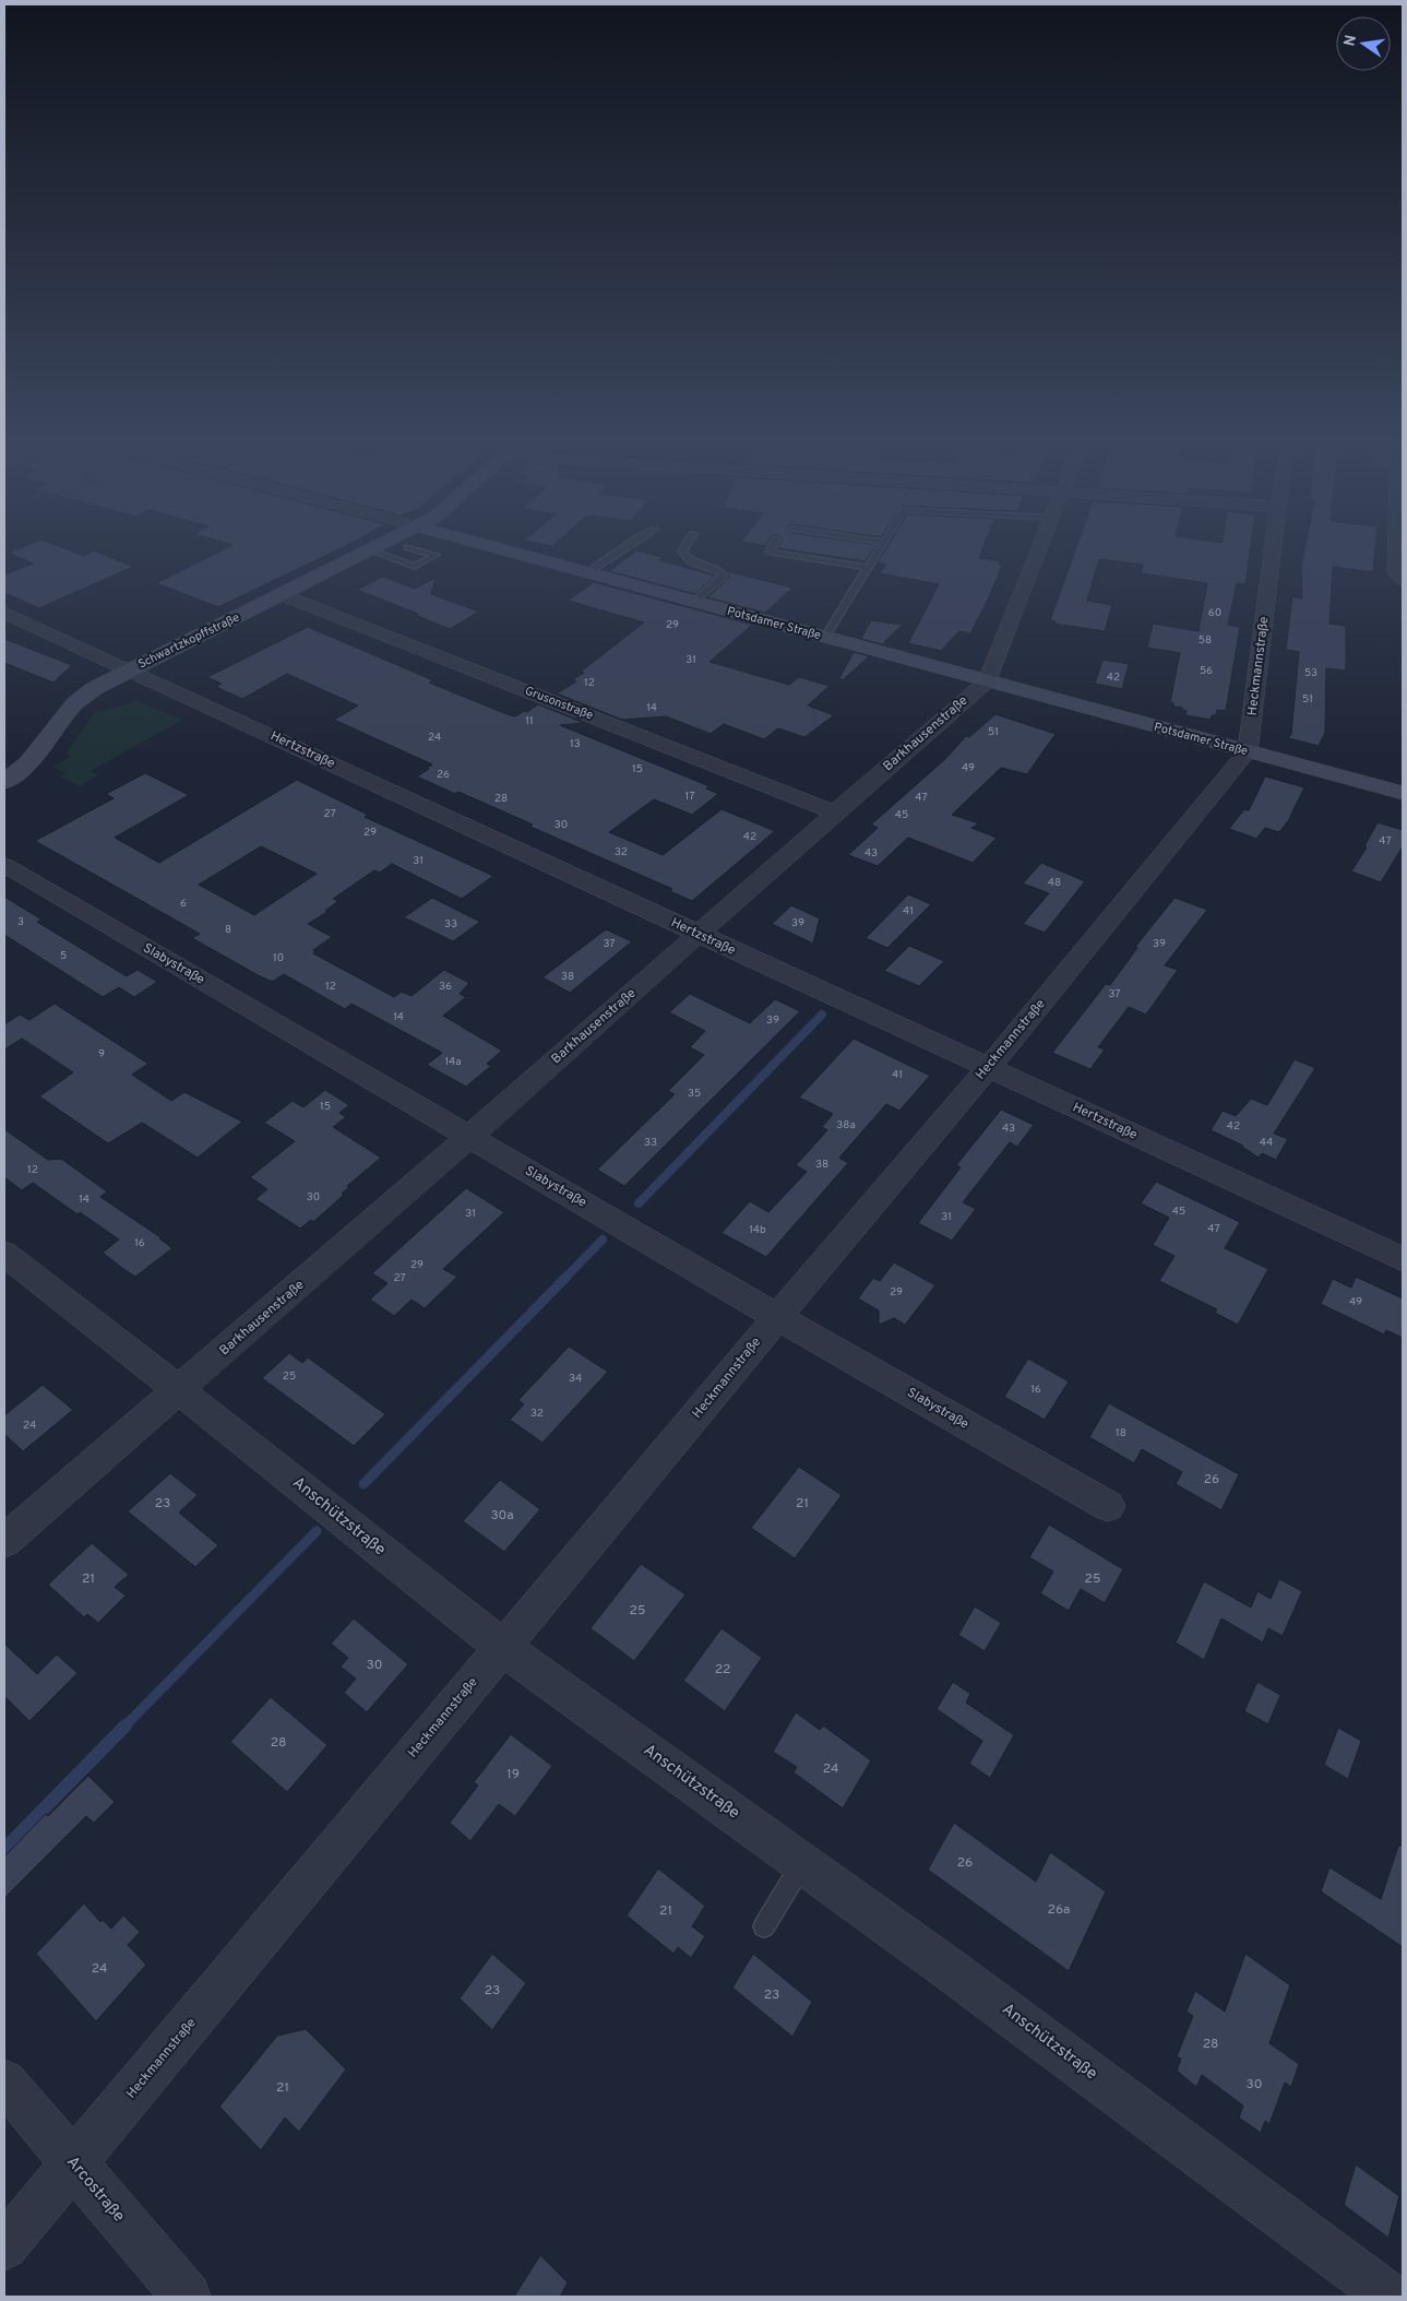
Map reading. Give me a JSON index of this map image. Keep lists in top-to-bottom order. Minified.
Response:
{"streets":{"street":["Potsdamer Straße","Schwartzkopffstraße","Heckmannstraße","Grusonstraße","Barkhausenstraße","Hertzstraße","Slabystraße","Anschützstraße","Arcostraße"]},"crossings":[["Potsdamer Straße","Heckmannstraße"],["Potsdamer Straße","Barkhausenstraße"],["Schwartzkopffstraße","Grusonstraße"],["Schwartzkopffstraße","Hertzstraße"],["Heckmannstraße","Hertzstraße"],["Heckmannstraße","Slabystraße"],["Heckmannstraße","Anschützstraße"],["Heckmannstraße","Arcostraße"],["Grusonstraße","Barkhausenstraße"],["Barkhausenstraße","Hertzstraße"],["Barkhausenstraße","Slabystraße"],["Barkhausenstraße","Anschützstraße"]],"house_numbers":["60","29","58","31","56","53","42","12","51","14","11","51","24","13","49","15","26","17","47","28","27","45","30","29","42","47","32","43","31","48","6","41","3","39","33","8","37","39","5","10","38","12","36","37","14","39","9","14a","41","35","15","38a","42","43","33","44","38","12","30","14","45","31","31","47","14b","16","29","27","29","49","25","34","16","32","24","18","26","23","21","30a","21","25","25","30","22","28","24","19","26","26a","21","24","23","23","28","30","21"],"north":"left"}
